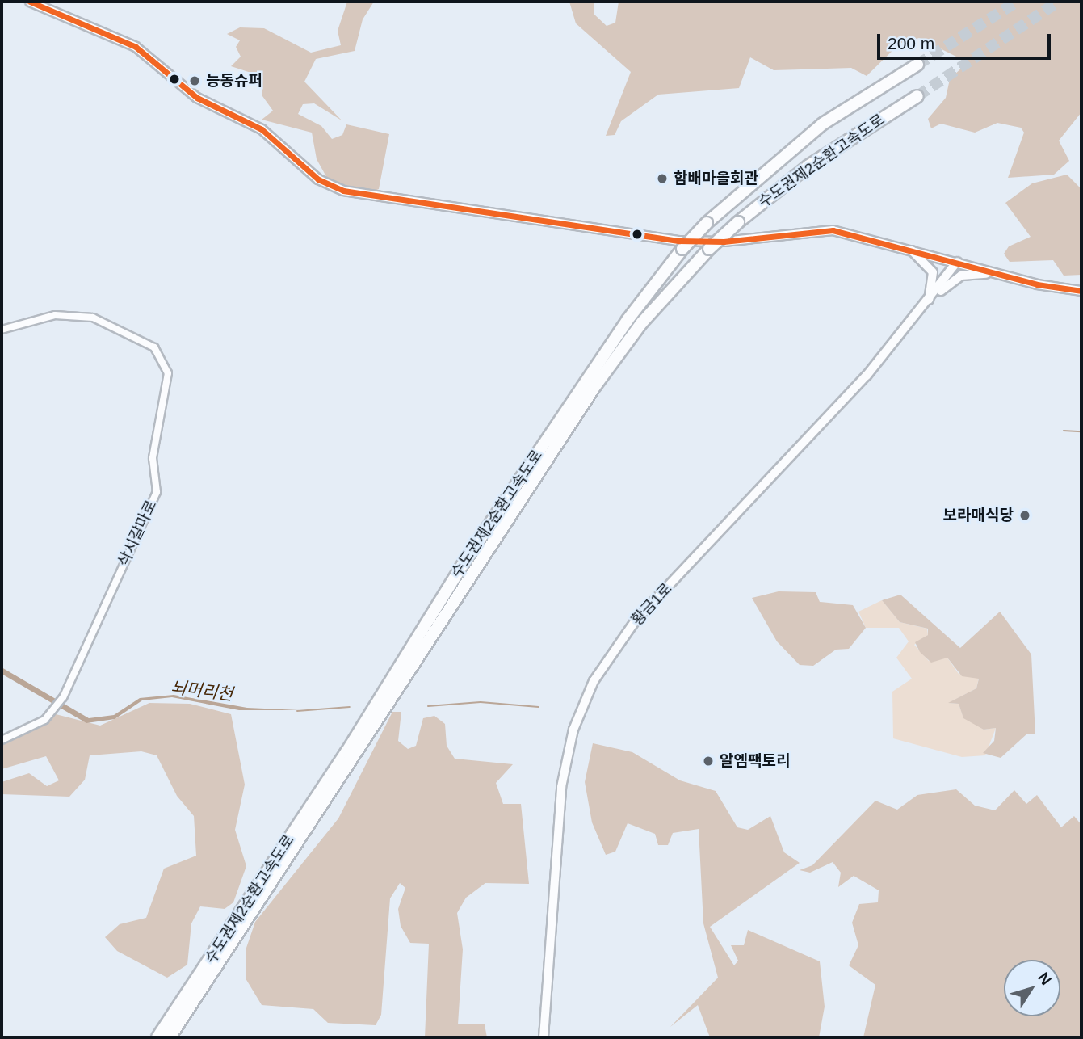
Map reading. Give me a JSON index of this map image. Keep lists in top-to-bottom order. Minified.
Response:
{"streets":{"highway":["수도권제2순환고속도로"],"street":["삭시갈마로","황금1로"]},"water":["뇌머리천"],"places":["능동슈퍼","함배마을회관","보라매식당","알엠팩토리"],"scale_bar":"200 m","north":"top right"}
